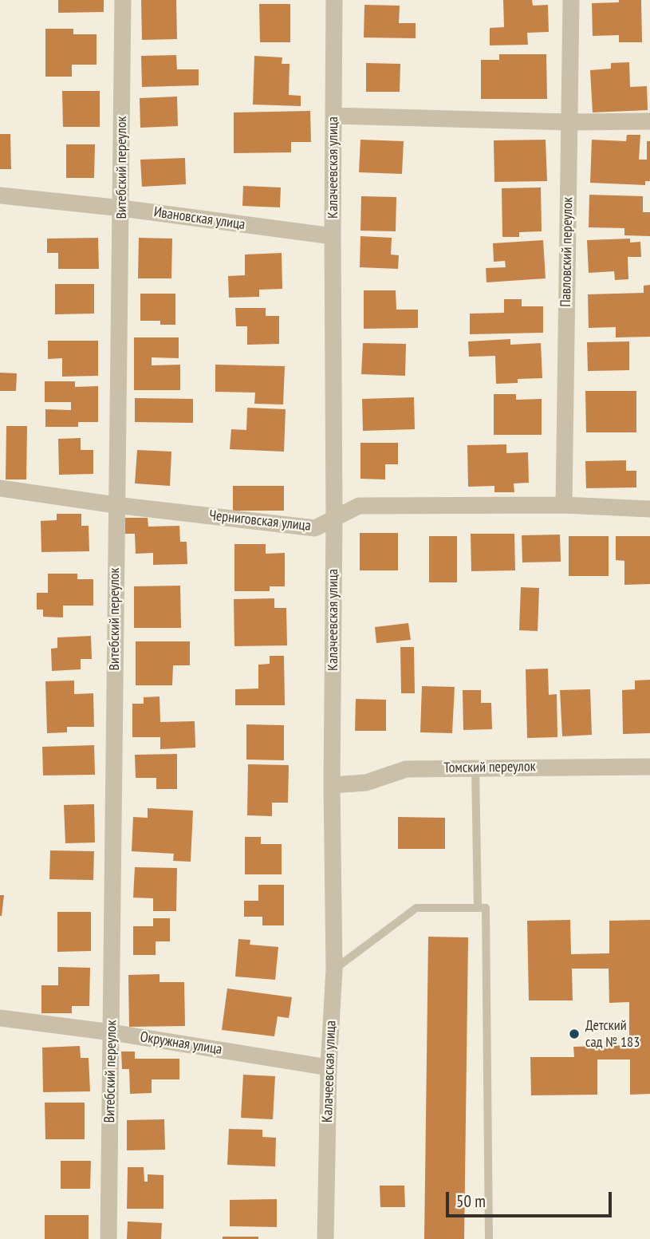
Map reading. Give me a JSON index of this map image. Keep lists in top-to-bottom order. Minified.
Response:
{"streets":{"street":["Витебский переулок","Калачеевская улица","Ивановская улица","Павловский переулок","Черниговская улица","Томский переулок","Окружная улица"]},"crossings":[["Витебский переулок","Ивановская улица"],["Витебский переулок","Черниговская улица"],["Витебский переулок","Окружная улица"],["Калачеевская улица","Ивановская улица"],["Калачеевская улица","Черниговская улица"],["Калачеевская улица","Томский переулок"],["Калачеевская улица","Окружная улица"],["Павловский переулок","Черниговская улица"]],"places":["Детский сад № 183"],"scale_bar":"50 m"}
